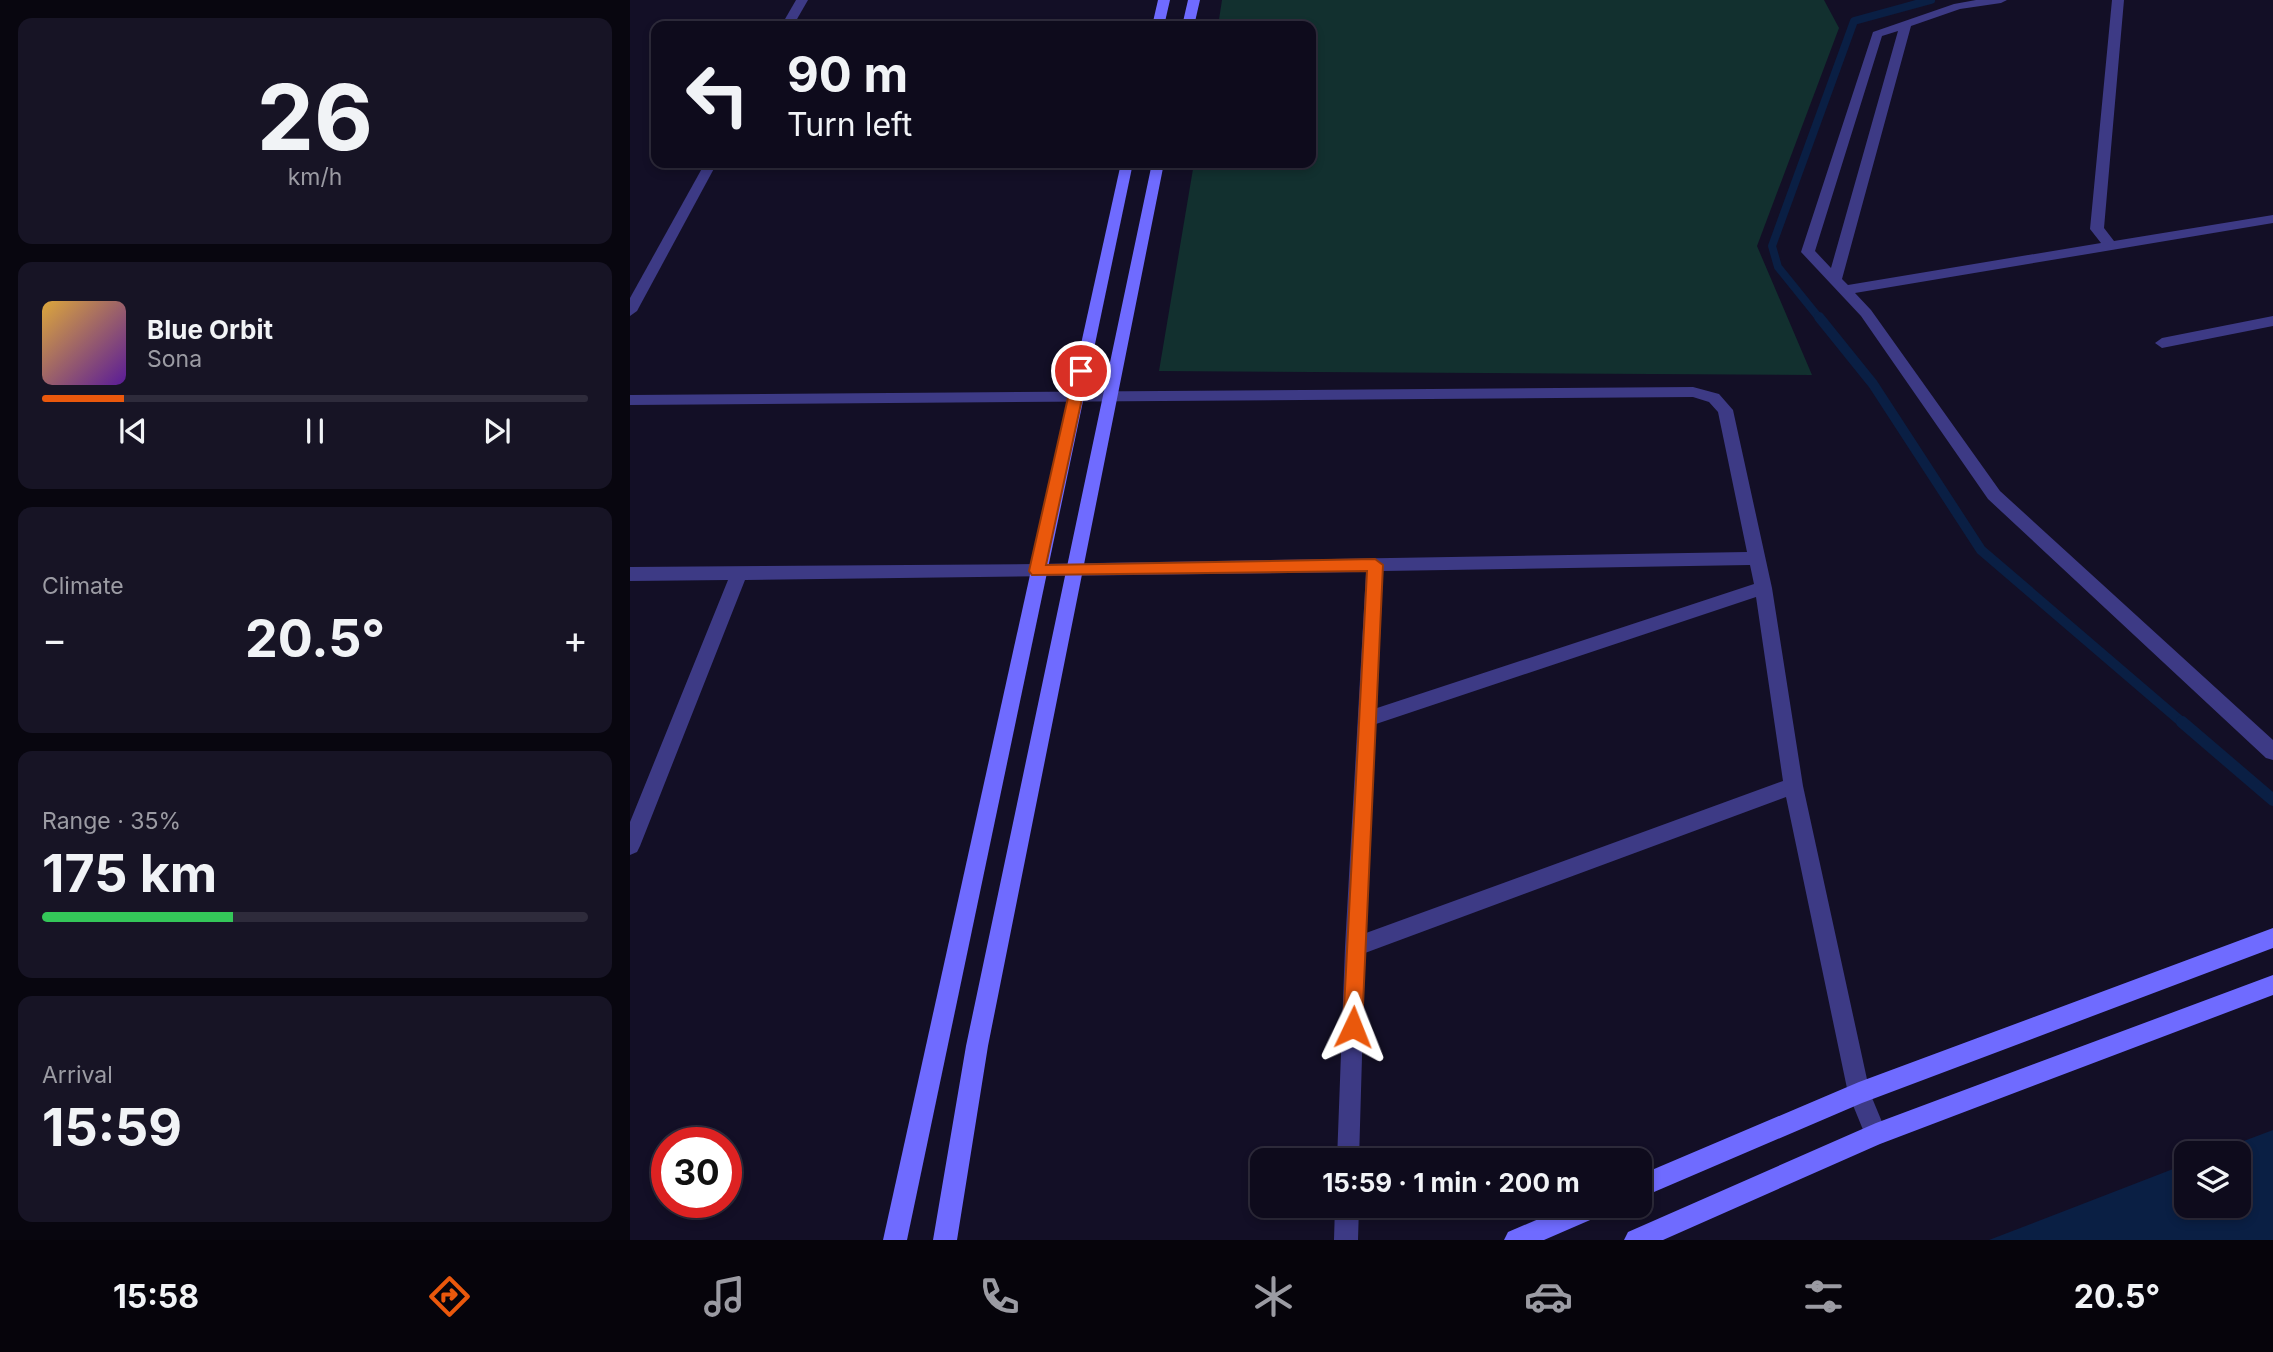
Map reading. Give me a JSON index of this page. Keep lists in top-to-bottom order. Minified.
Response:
{"page":{"tile":[["26","km/h"],"Climate",["Range · 35%","175 km"],["Arrival","15:59"]],"turn":["90 m","Turn left"],"song":["Blue Orbit","Sona"],"heat":["−","20.5°","+"],"limit":"30","trip":"15:59 · 1 min · 200 m","tabs":["15:58","20.5°"]}}
